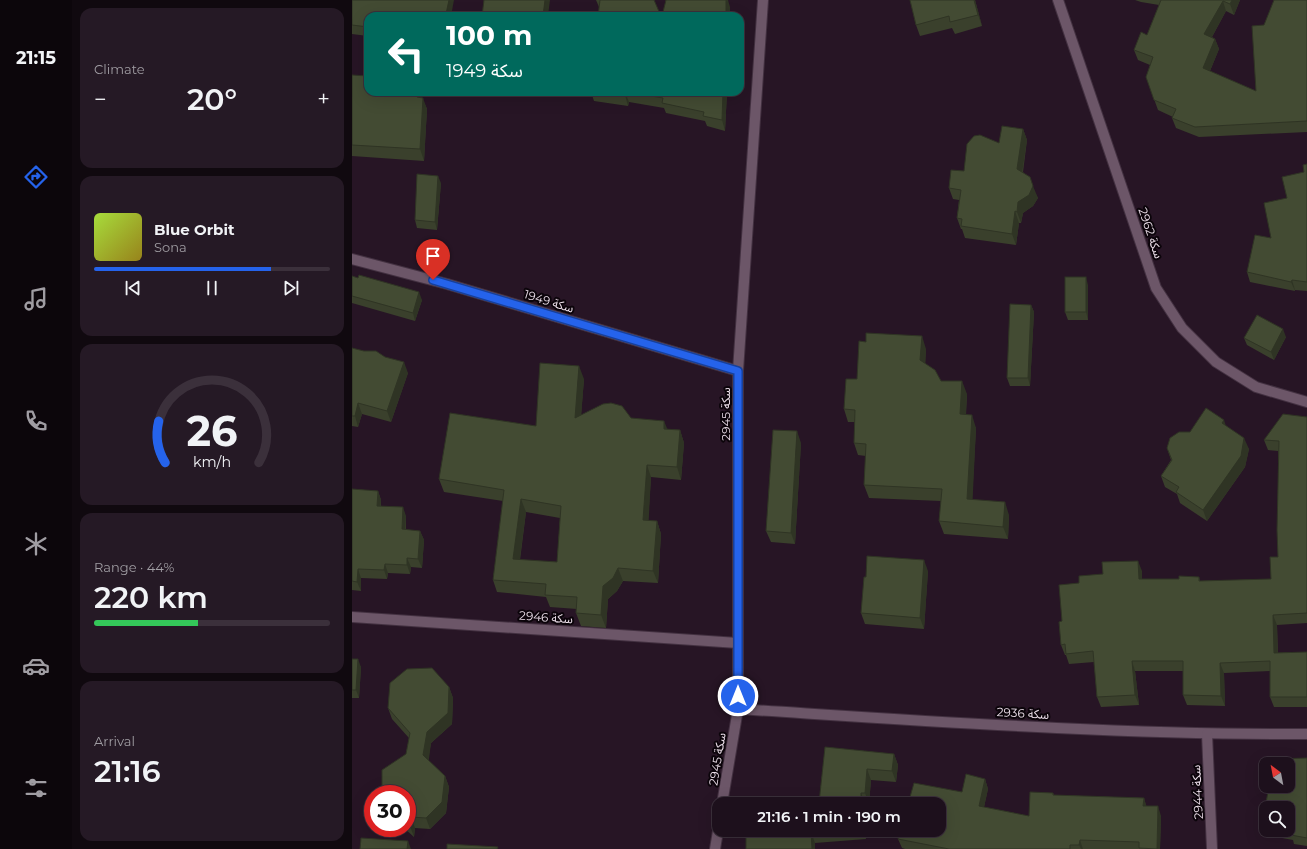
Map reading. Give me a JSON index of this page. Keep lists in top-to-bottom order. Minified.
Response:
{"streets":{"street":["سكة 2962","سكة 1949","سكة 2945","سكة 2946","سكة 2936","سكة 2944"]},"crossings":[["سكة 1949","سكة 2945"],["سكة 2945","سكة 2946"],["سكة 2945","سكة 2936"],["سكة 2936","سكة 2944"]],"north":"top left","page":{"tabs":"21:15","tile":["Climate",["Range · 44%","220 km"],["Arrival","21:16"]],"turn":["100 m","سكة 1949"],"heat":["−","20°","+"],"song":["Blue Orbit","Sona"],"limit":"30","trip":"21:16 · 1 min · 190 m","gauge":["26","km/h"]}}
